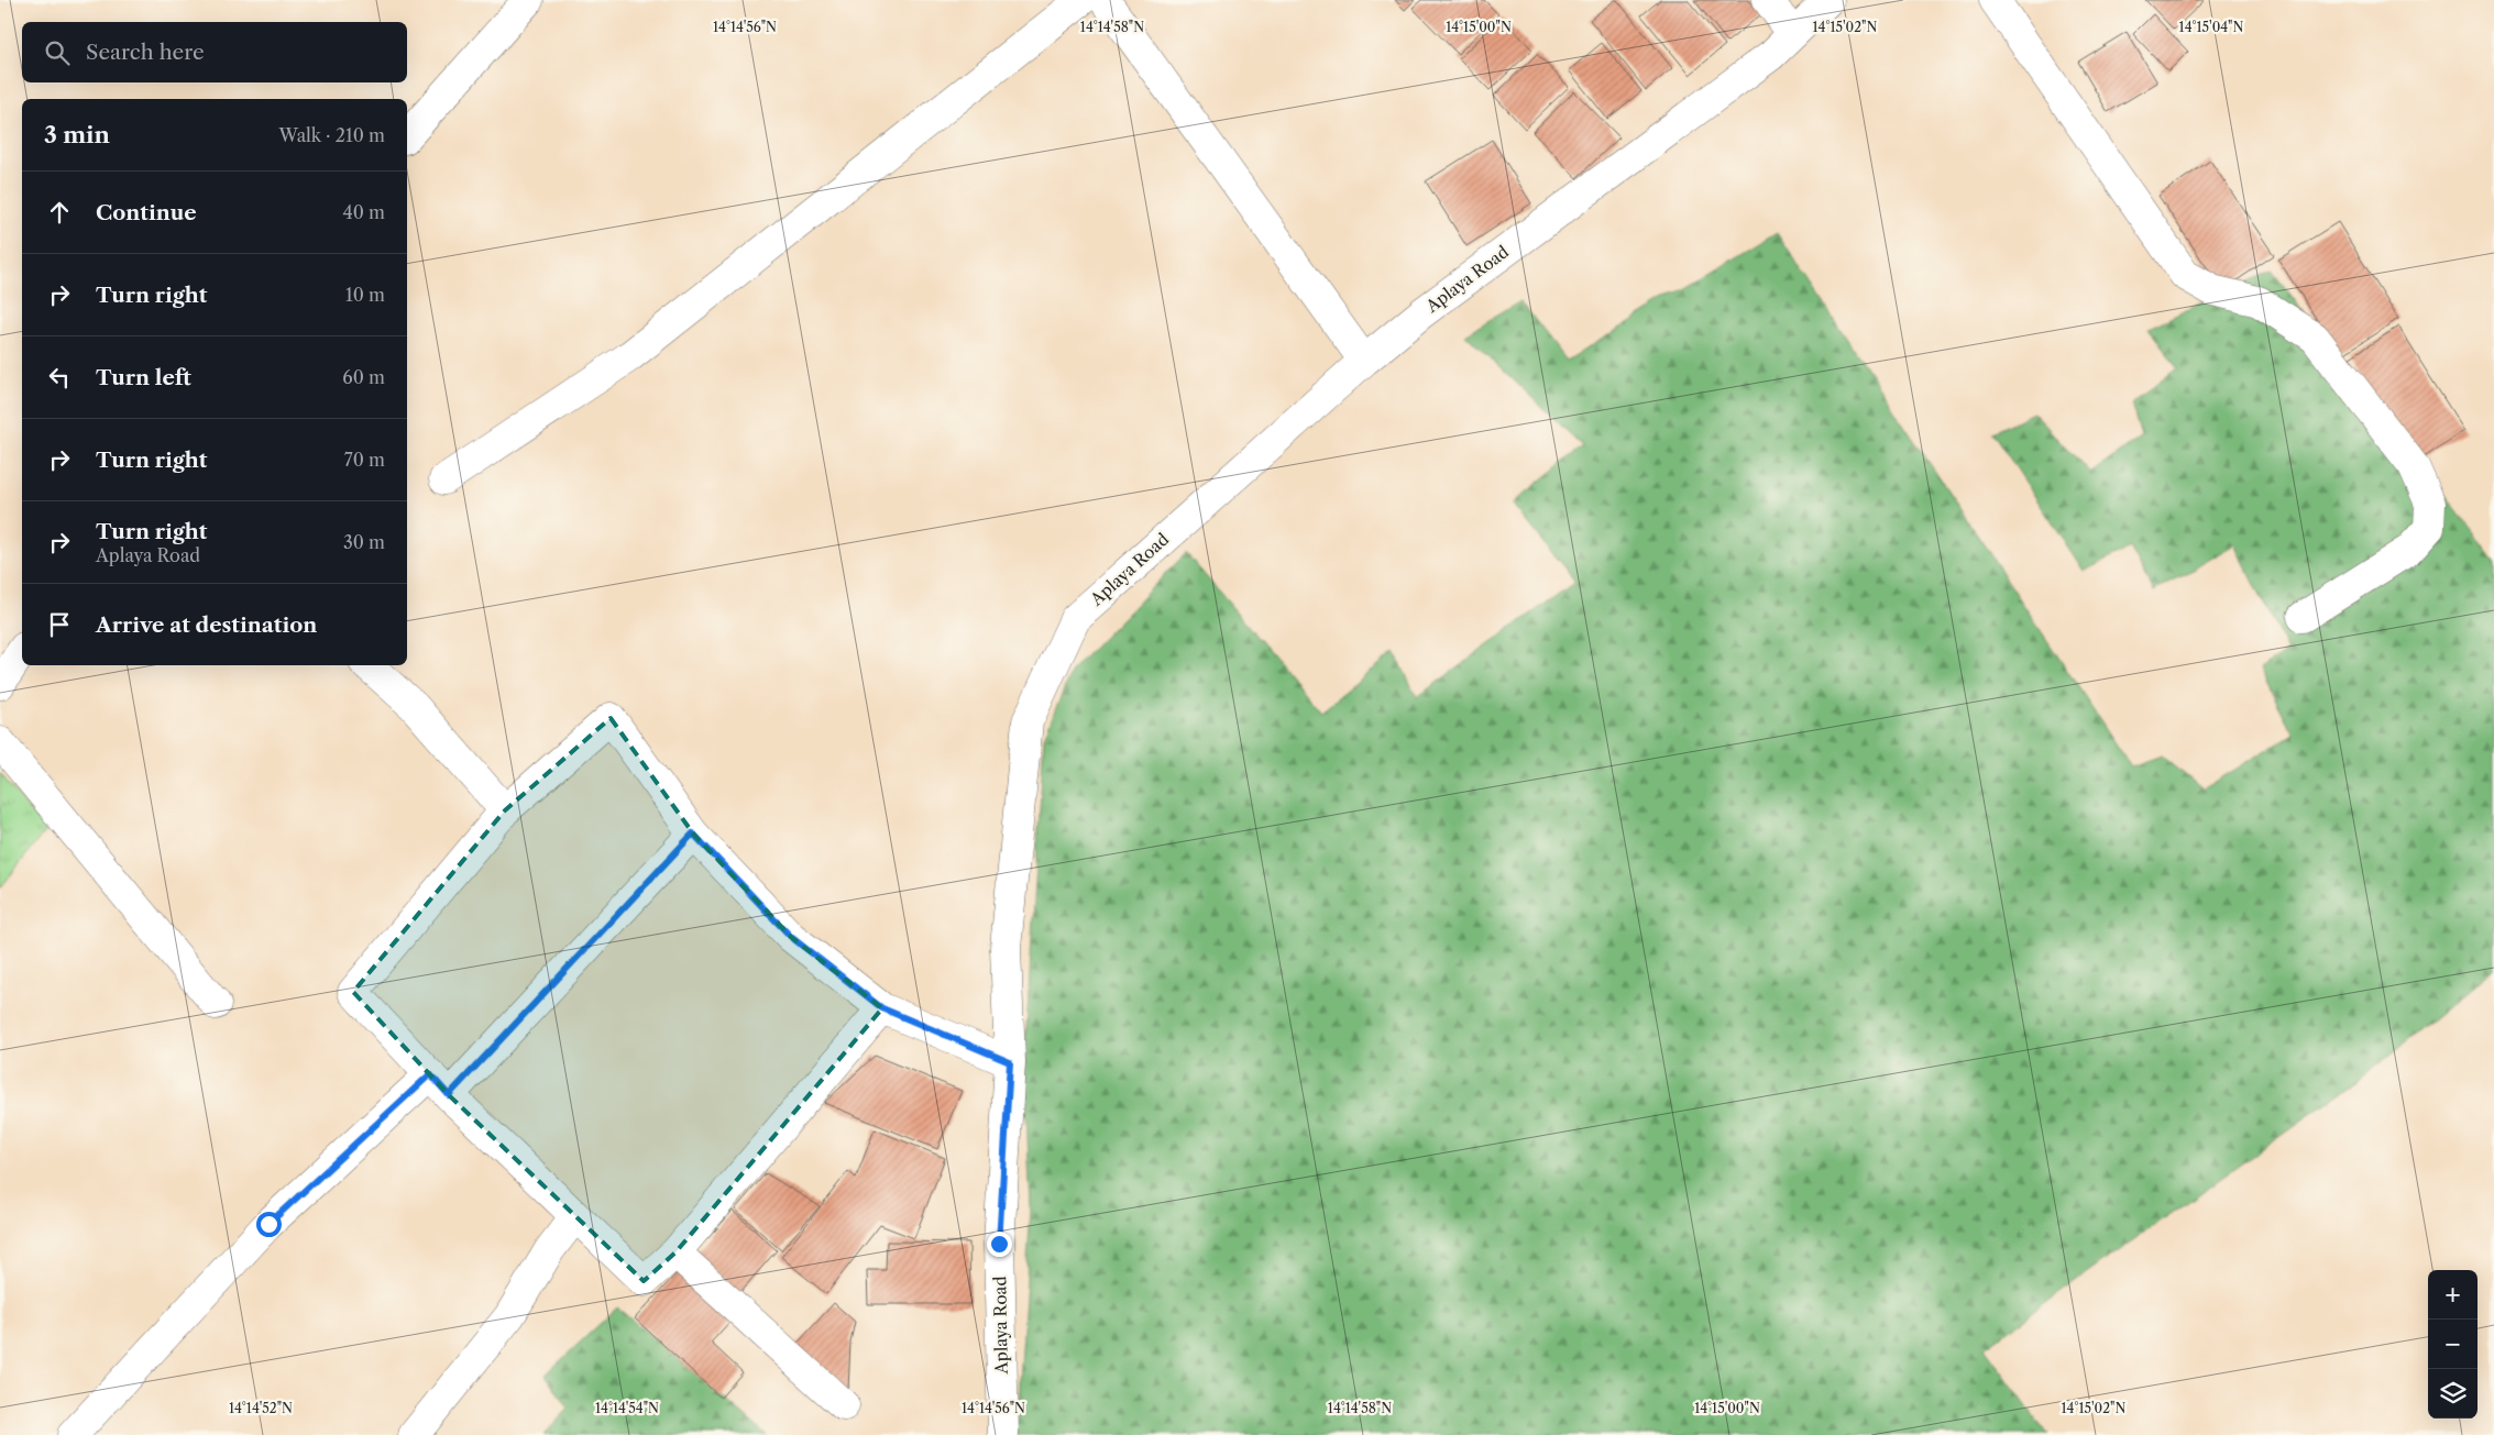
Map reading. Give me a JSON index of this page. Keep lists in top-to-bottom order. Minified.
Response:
{"streets":{"street":["Aplaya Road"]},"page":{"search":"Search here","heading":["3 min","Walk · 210 m"],"list":[["Continue","40 m"],["Turn right","10 m"],["Turn left","60 m"],["Turn right","70 m"],["Turn right","Aplaya Road","30 m"],"Arrive at destination"],"map_buttons":["+","−"]},"coordinates":["14°14'56\"N","14°14'58\"N","14°15'00\"N","14°15'02\"N","14°15'04\"N","14°14'52\"N","14°14'54\"N"]}
